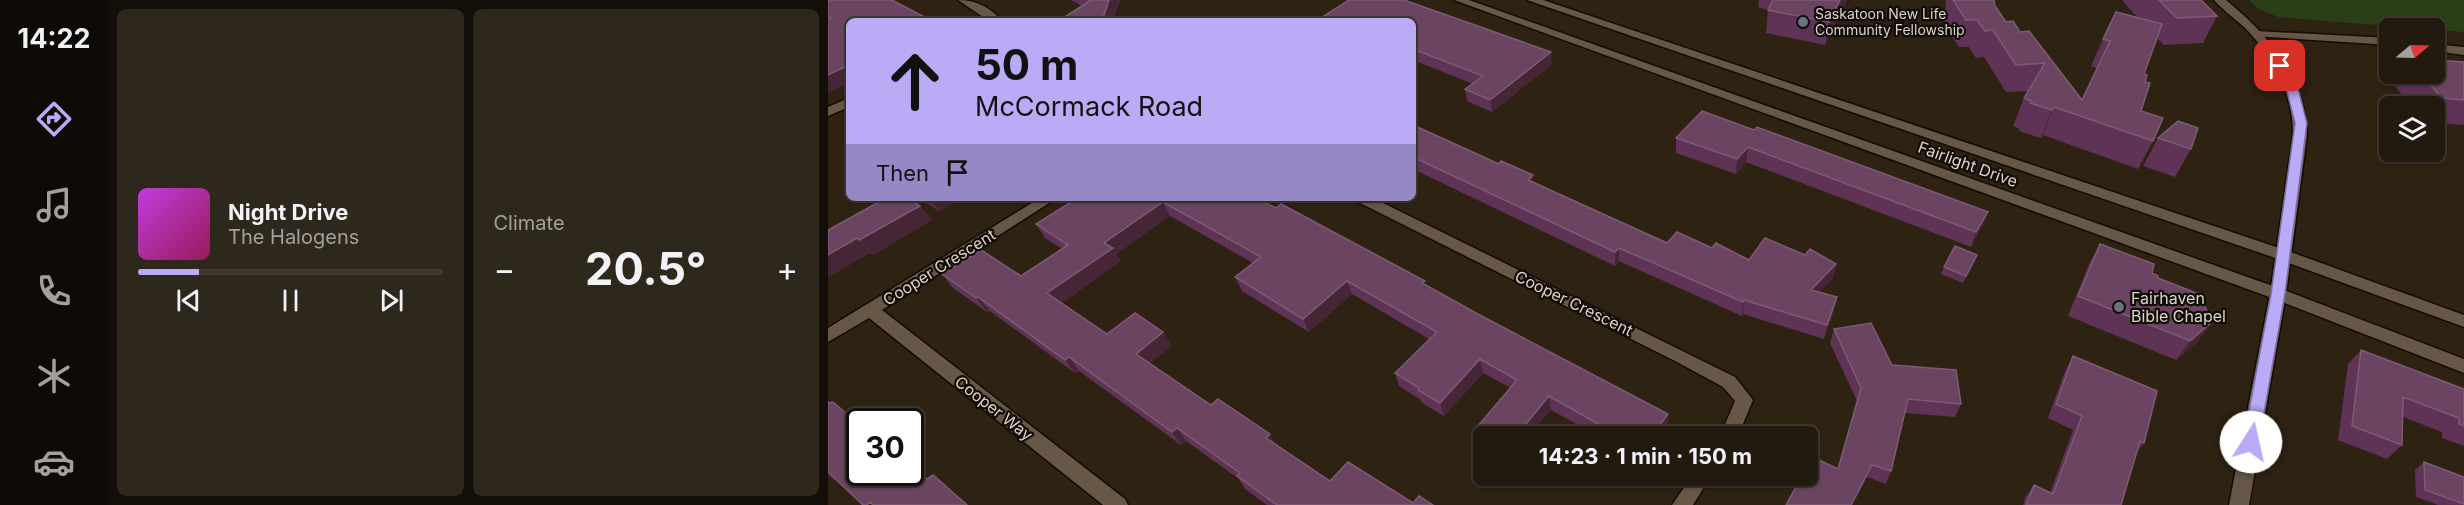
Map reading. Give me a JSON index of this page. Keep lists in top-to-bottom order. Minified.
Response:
{"streets":{"street":["Fairlight Drive","Cooper Crescent","Cooper Way"]},"crossings":[["Cooper Crescent","Cooper Way"]],"places":["Saskatoon New Life Community Fellowship","Fairhaven Bible Chapel"],"north":"right","page":{"tabs":"14:22","tile":"Climate","turn":["50 m","McCormack Road"],"then":"Then","song":["Night Drive","The Halogens"],"heat":["−","20.5°","+"],"limit":"30","trip":"14:23 · 1 min · 150 m"}}
